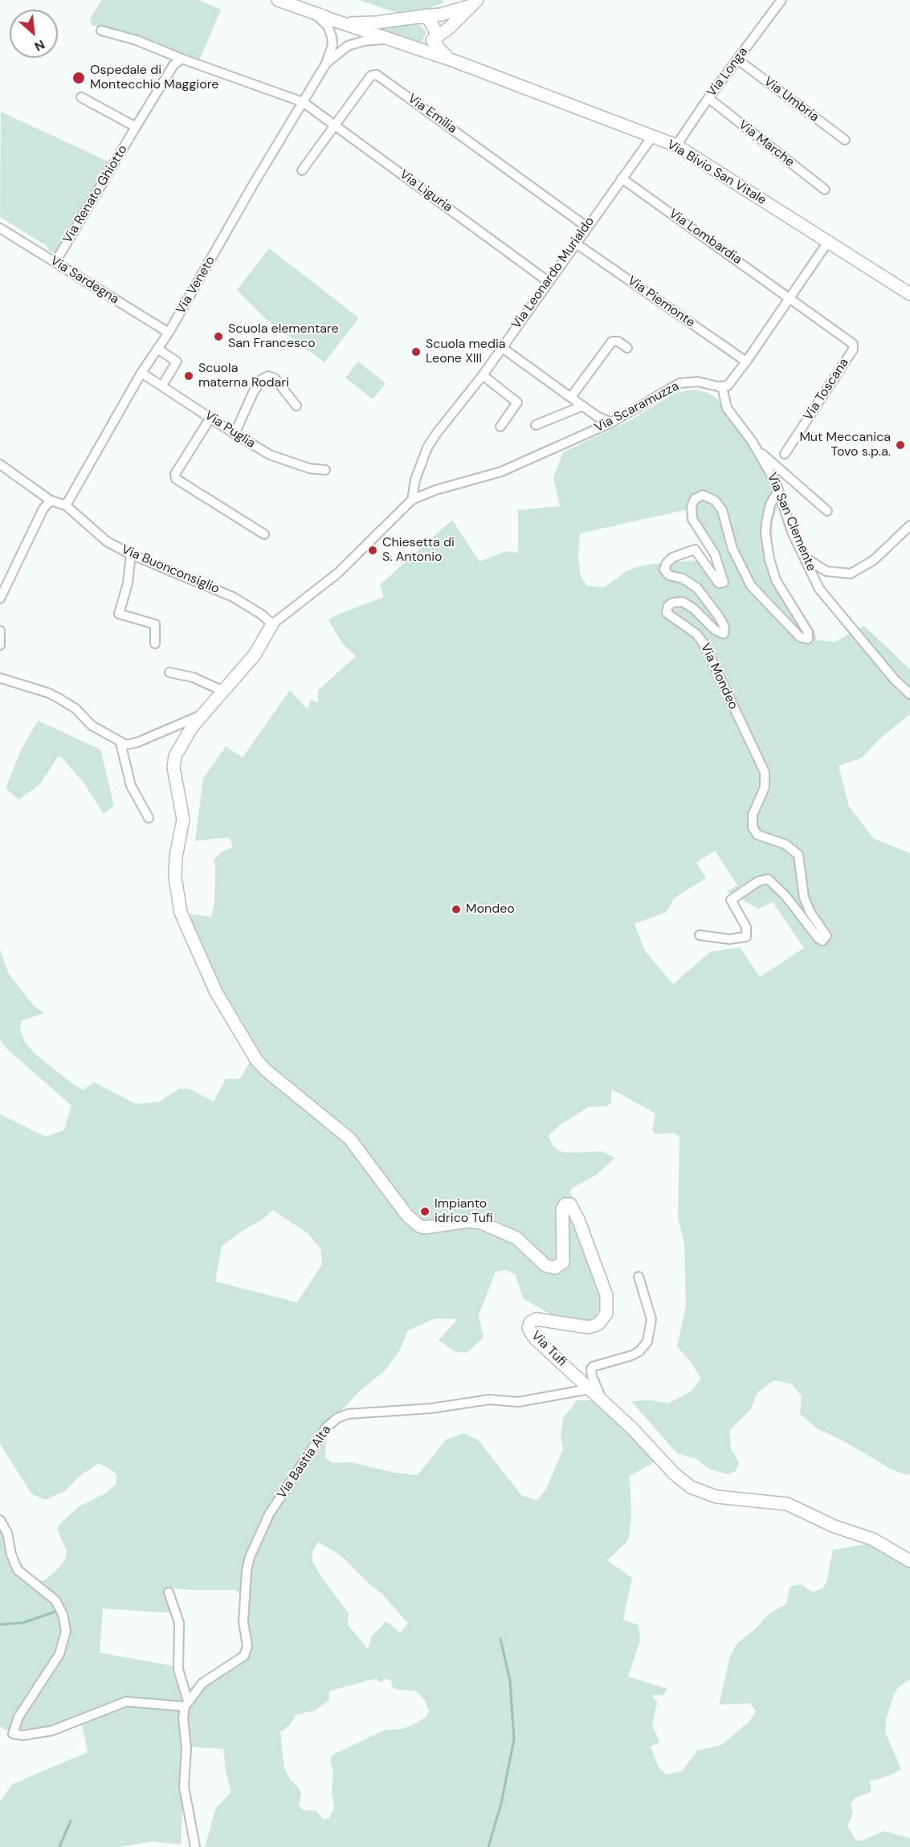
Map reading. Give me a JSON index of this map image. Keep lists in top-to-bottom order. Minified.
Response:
{"streets":{"street":["Via Longa","Via Umbria","Via Emilia","Via Marche","Via Bivio San Vitale","Via Liguria","Via Renato Ghiotto","Via Lombardia","Via Leonardo Murialdo","Via Sardegna","Via Veneto","Via Piemonte","Via Toscana","Via Scaramuzza","Via Puglia","Via San Clemente","Via Buonconsiglio","Via Mondeo","Via Tufi","Via Bastia Alta"]},"crossings":[["Via Longa","Via Umbria"],["Via Longa","Via Marche"],["Via Longa","Via Bivio San Vitale"],["Via Emilia","Via Liguria"],["Via Emilia","Via Leonardo Murialdo"],["Via Bivio San Vitale","Via Leonardo Murialdo"],["Via Bivio San Vitale","Via Veneto"],["Via Liguria","Via Leonardo Murialdo"],["Via Liguria","Via Veneto"],["Via Renato Ghiotto","Via Sardegna"],["Via Lombardia","Via Leonardo Murialdo"],["Via Lombardia","Via Toscana"],["Via Leonardo Murialdo","Via Piemonte"],["Via Leonardo Murialdo","Via Scaramuzza"],["Via Sardegna","Via Veneto"],["Via Veneto","Via Puglia"],["Via Veneto","Via Buonconsiglio"],["Via Scaramuzza","Via San Clemente"],["Via San Clemente","Via Mondeo"],["Via Tufi","Via Bastia Alta"]],"places":["Ospedale di Montecchio Maggiore","Scuola elementare San Francesco","Scuola media Leone XIII","Scuola materna Rodari","Mut Meccanica Tovo s.p.a.","Chiesetta di S. Antonio","Mondeo","Impianto idrico Tufi"],"north":"bottom right"}
